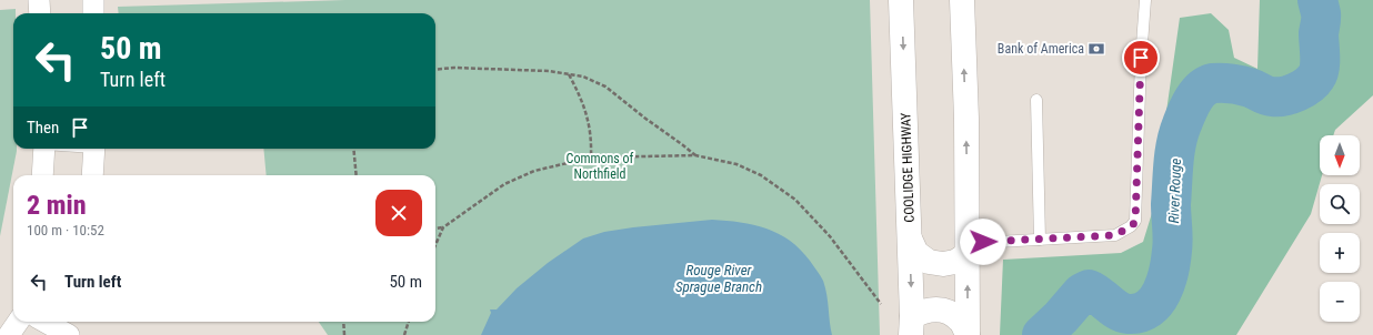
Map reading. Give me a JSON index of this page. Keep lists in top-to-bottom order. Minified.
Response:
{"streets":{"main road":["COOLIDGE HIGHWAY"]},"water":["River Rouge","Rouge River Sprague Branch"],"parks":["Commons of Northfield"],"places":{"bank":["Bank of America"]},"north":"bottom","page":{"turn":["50 m","Turn left"],"then":"Then","map_buttons":["+","−"],"heading":["2 min","100 m · 10:52"],"list":[{"name":"Turn left","value":"50 m"}]}}
